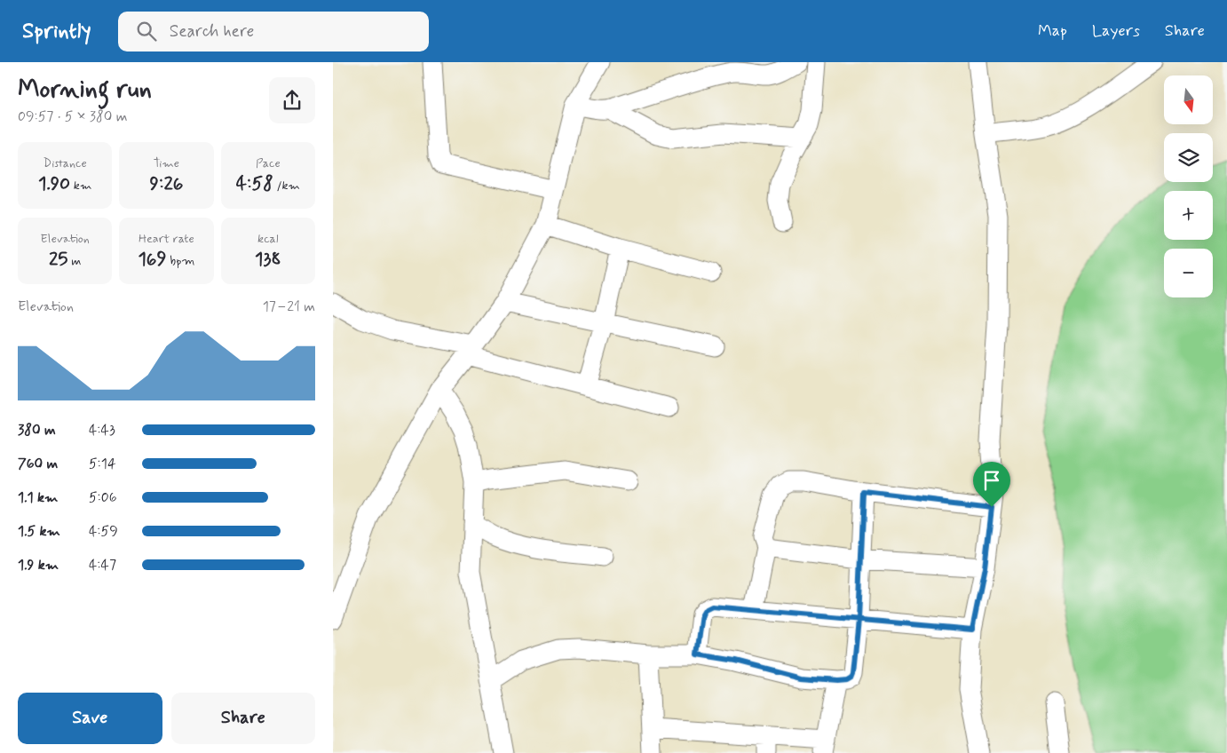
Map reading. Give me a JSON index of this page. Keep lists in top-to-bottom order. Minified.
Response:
{"north":"bottom","page":{"header":"Sprintly","search":"Search here","nav":["Map","Layers","Share"],"heading":["Morning run","09:57 · 5 × 380 m"],"map_buttons":["+","−"],"stats":[["Distance","1.90 km"],["Time","9:26"],["Pace","4:58 /km"],["Elevation","25 m"],["Heart rate","169 bpm"],["kcal","138"]],"chart":["Elevation","17–21 m"],"list":[{"name":"380 m","note":"4:43"},{"name":"760 m","note":"5:14"},{"name":"1.1 km","note":"5:06"},{"name":"1.5 km","note":"4:59"},{"name":"1.9 km","note":"4:47"}],"buttons":["Save","Share"]}}
